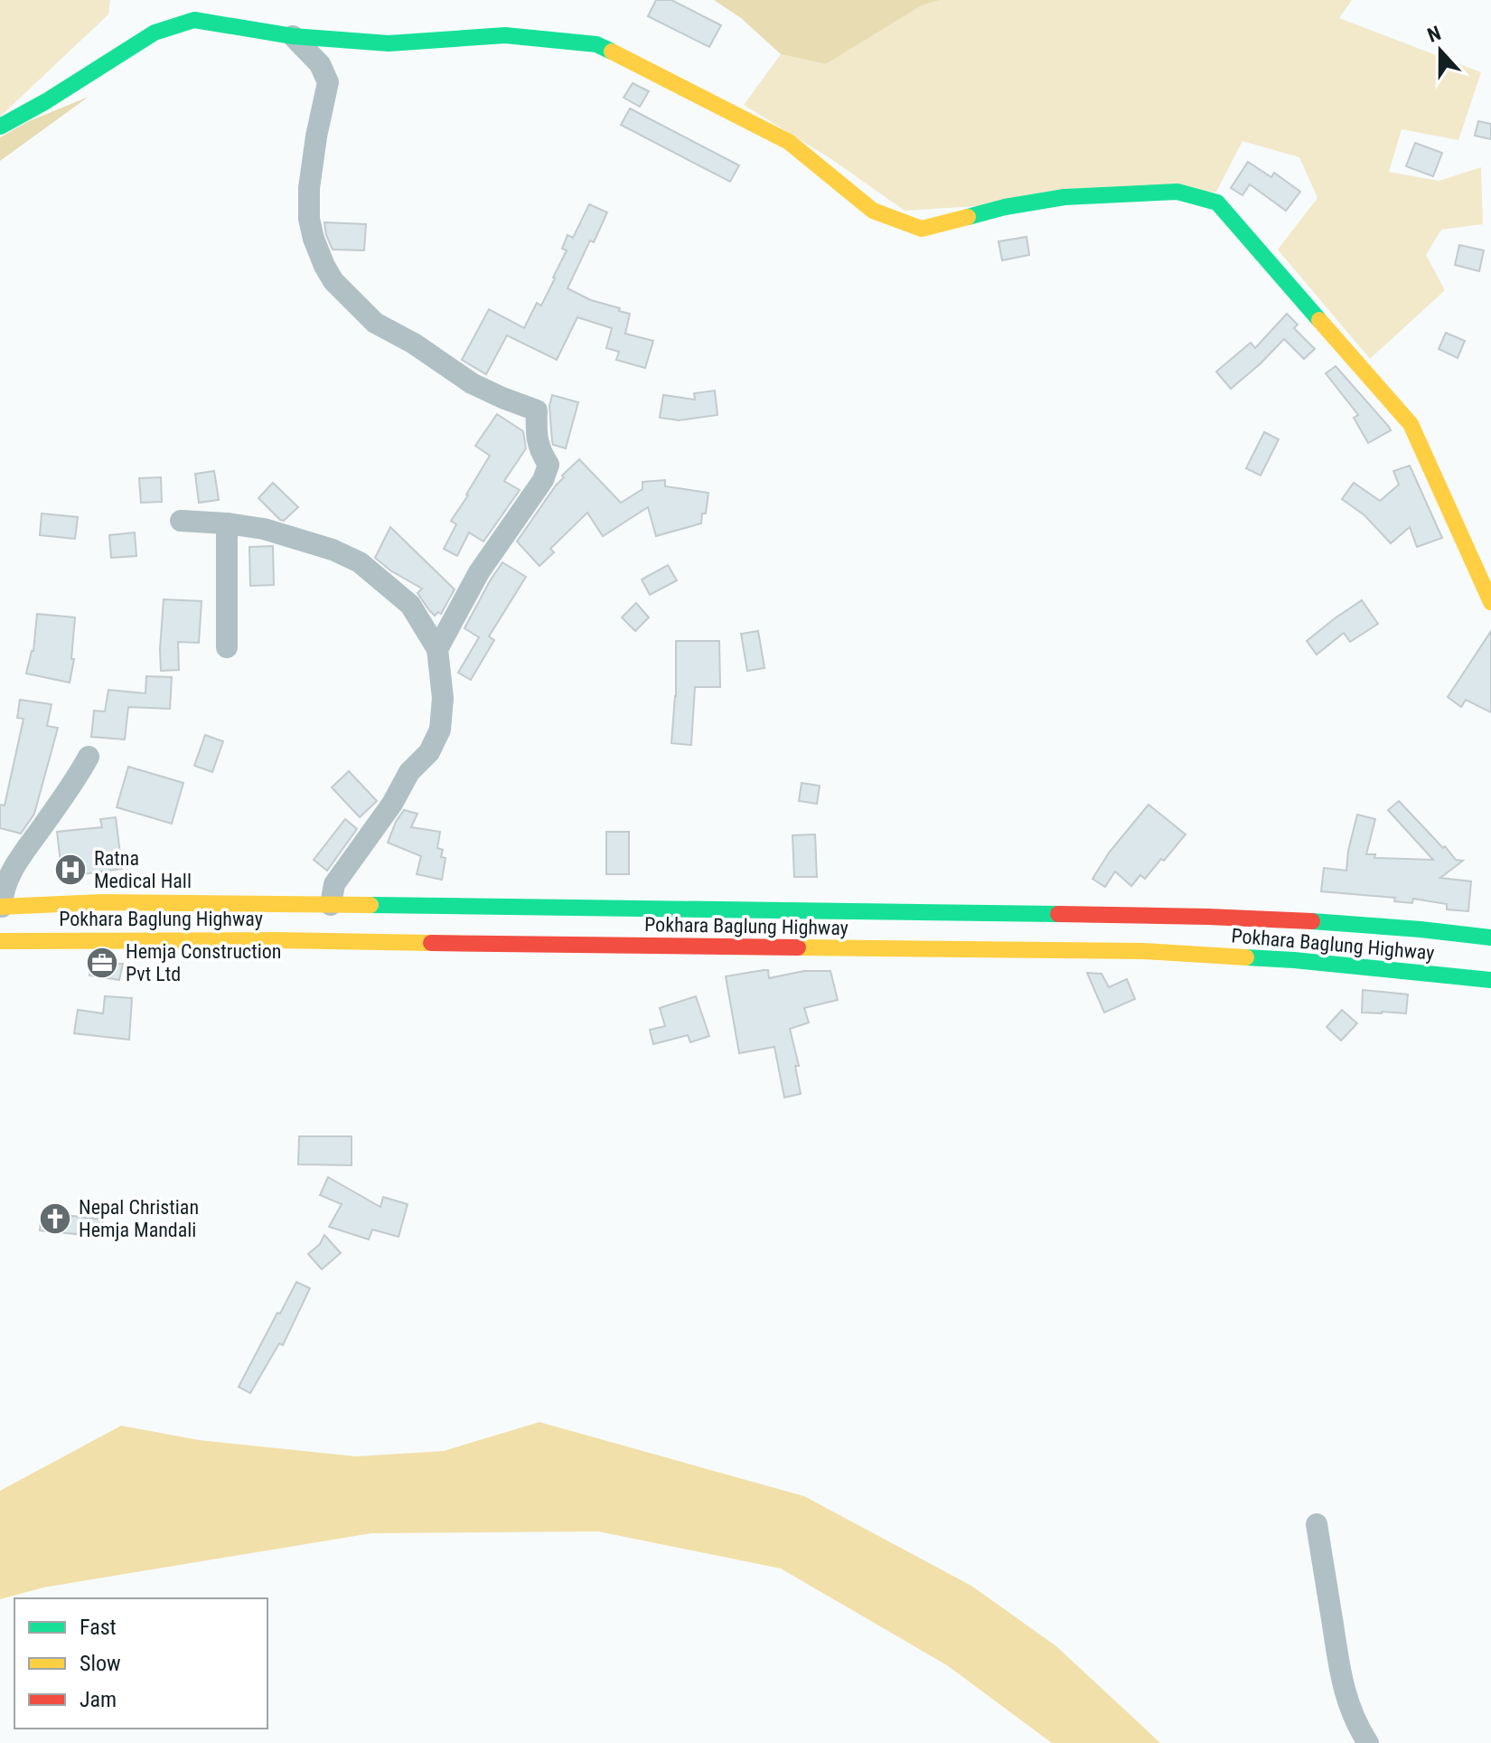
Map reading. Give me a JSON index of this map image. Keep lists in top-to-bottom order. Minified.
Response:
{"streets":{"main road":["Pokhara Baglung Highway"]},"places":{"hospital":["Ratna Medical Hall"],"office":["Hemja Construction Pvt Ltd"],"church":["Nepal Christian Hemja Mandali"]},"legend":["Fast","Slow","Jam"],"north":"top"}
